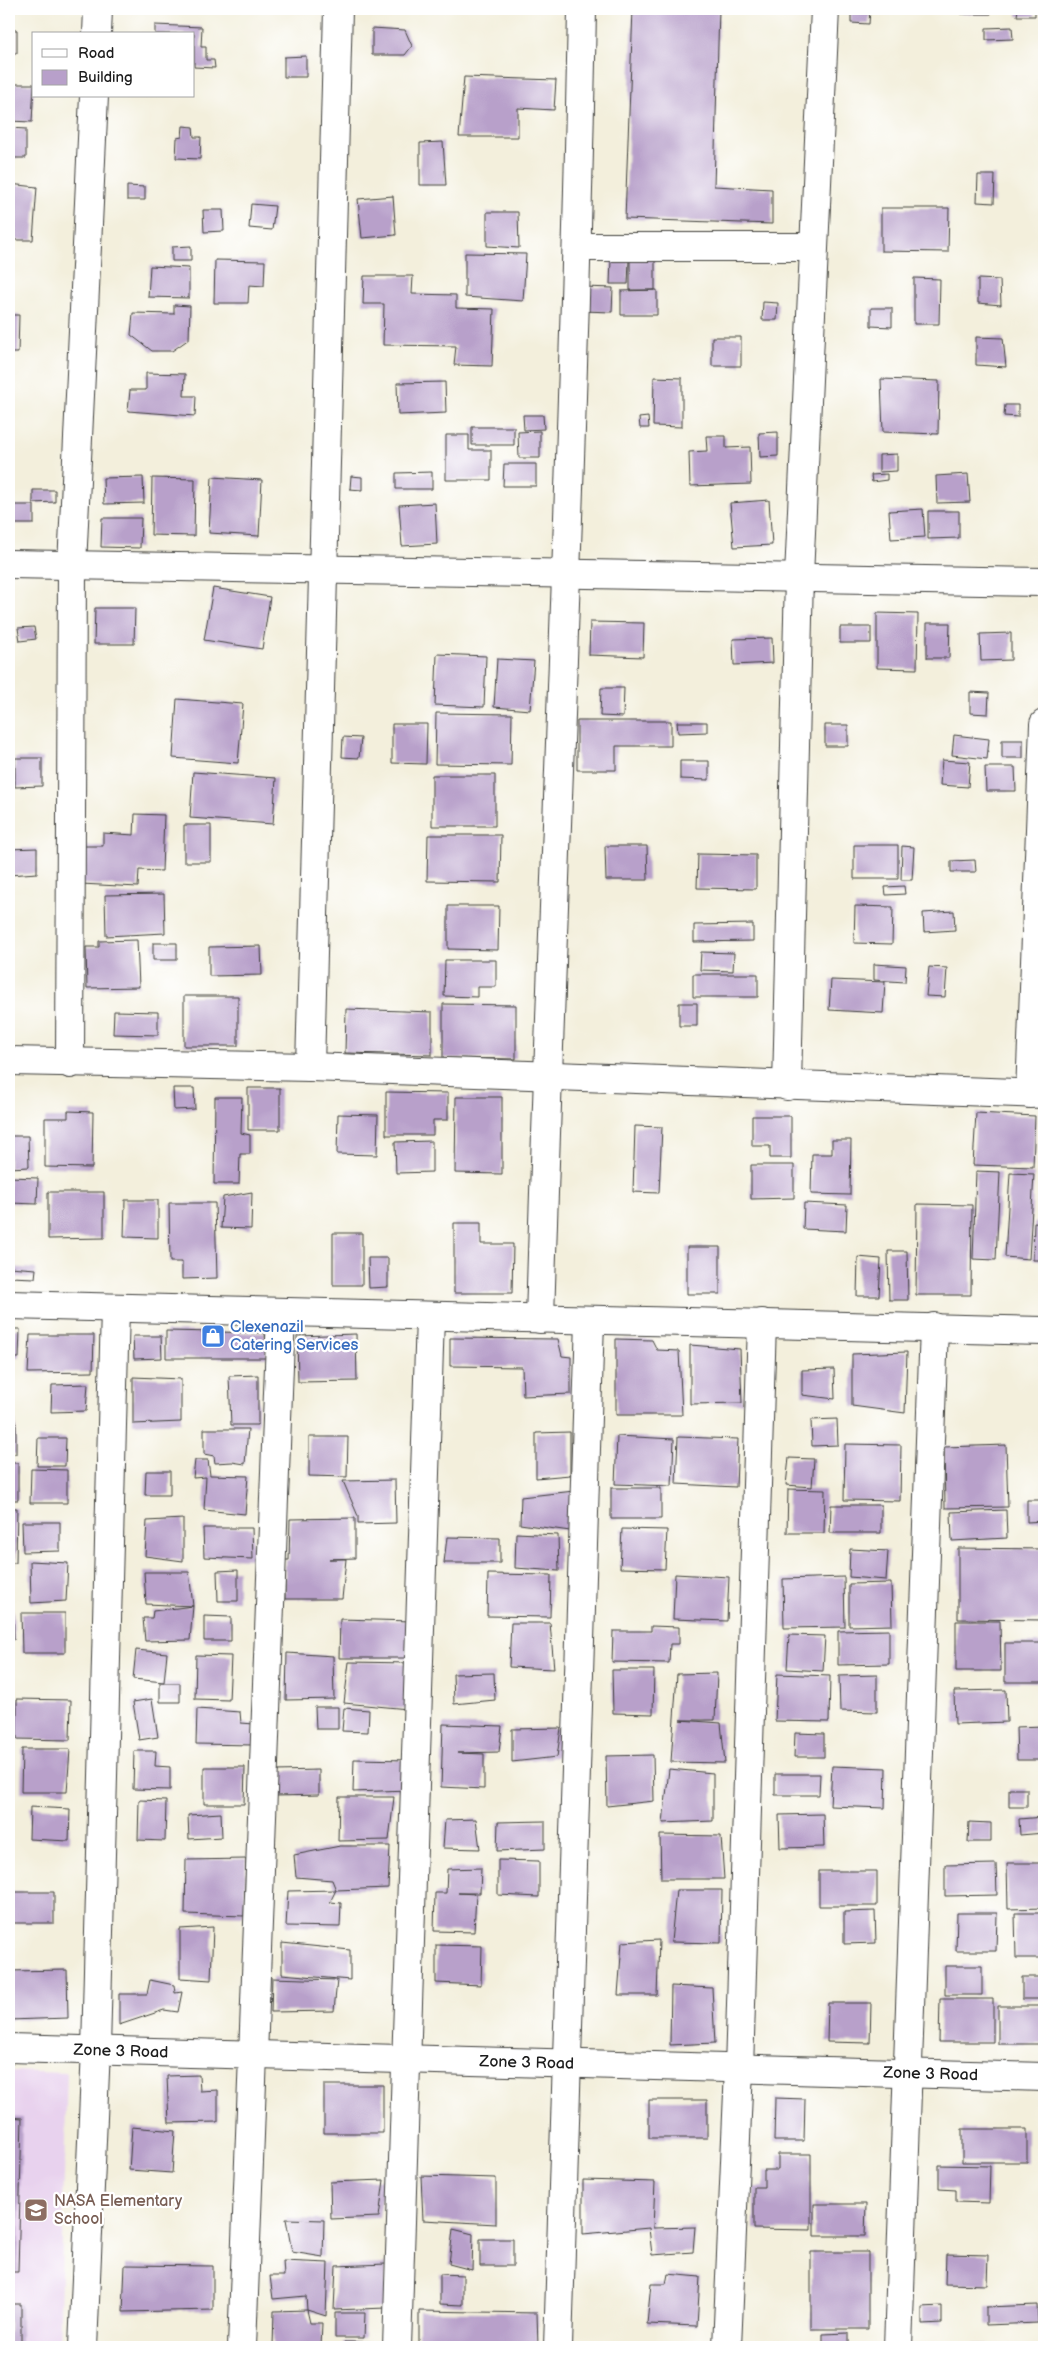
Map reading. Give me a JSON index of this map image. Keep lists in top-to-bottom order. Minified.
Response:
{"streets":{"street":["Zone 3 Road"]},"places":{"shop":["Clexenazil Catering Services"],"school or university":["NASA Elementary School"]},"legend":["Road","Building"]}
